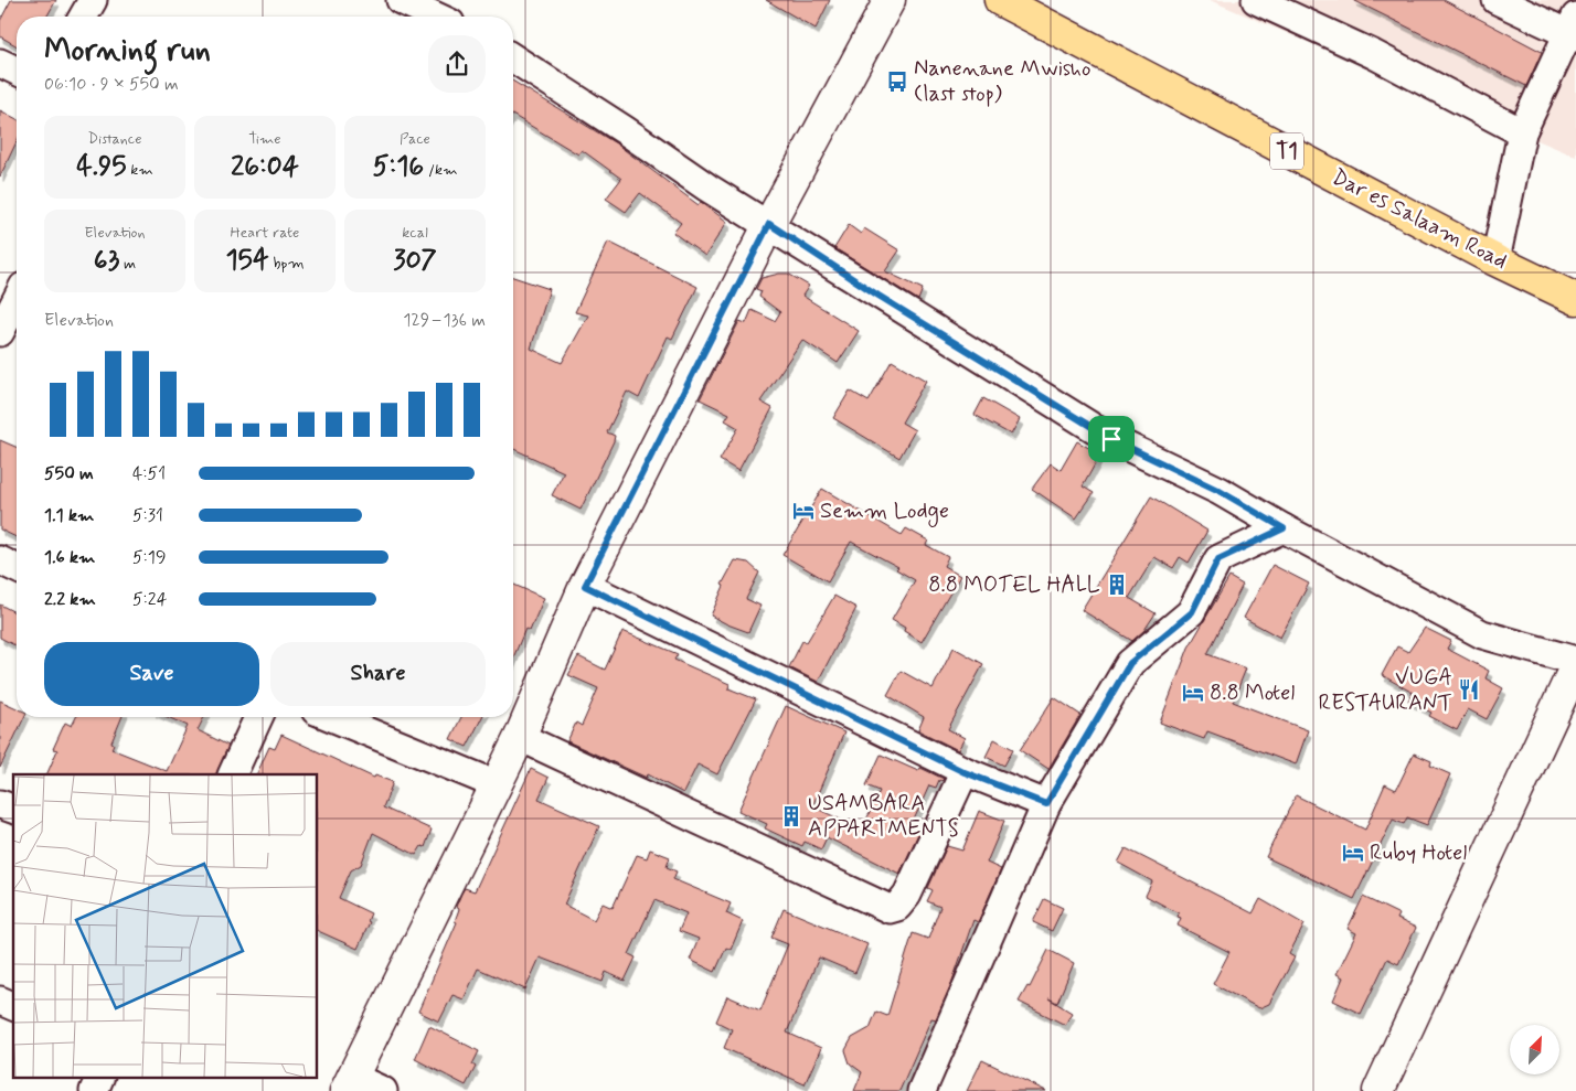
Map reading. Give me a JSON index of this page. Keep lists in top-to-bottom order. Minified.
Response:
{"streets":{"highway":["T1","Dar es Salaam Road"]},"places":{"bus stop":["Nanenane Mwisho (last stop)"],"hotel":["Semm Lodge","8.8 Motel","Ruby Hotel"],"building":["8.8 MOTEL HALL","USAMBARA APPARTMENTS"],"restaurant":["VUGA RESTAURANT"]},"north":"top right","page":{"heading":["Morning run","06:10 · 9 × 550 m"],"stats":[["Distance","4.95 km"],["Time","26:04"],["Pace","5:16 /km"],["Elevation","63 m"],["Heart rate","154 bpm"],["kcal","307"]],"chart":["Elevation","129–136 m"],"list":[{"name":"550 m","note":"4:51"},{"name":"1.1 km","note":"5:31"},{"name":"1.6 km","note":"5:19"},{"name":"2.2 km","note":"5:24"}],"buttons":["Save","Share"]}}
